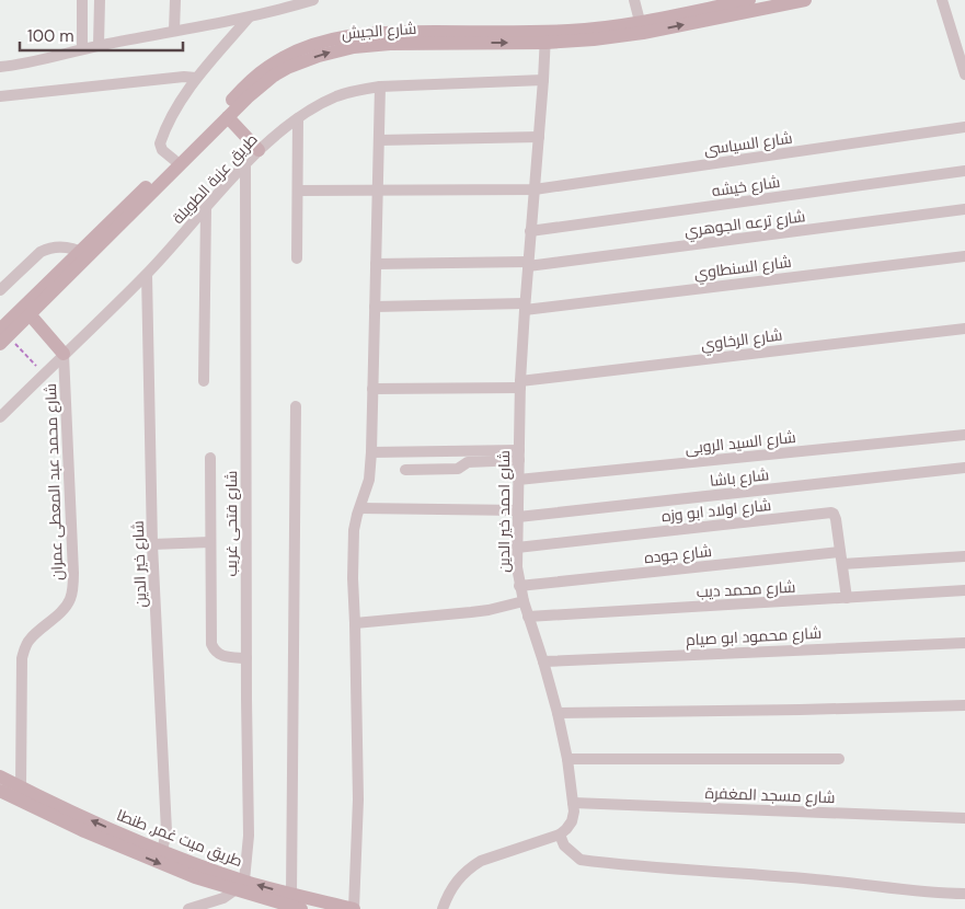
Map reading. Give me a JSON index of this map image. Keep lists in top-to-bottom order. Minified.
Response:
{"streets":{"main road":["شارع الجيش","طريق ميت غمر, طنطا"],"street":["شارع السياسى","طريق عزبة الطويلة","شارع خيشه","شارع ترعه الجوهري","شارع السنطاوي","شارع الرخاوي","شارع السيد الروبى","شارع باشا","شارع محمد عبد المعطى عمران","شارع اولاد ابو وزه","شارع احمد خير الدين","شارع فتحى غريب","شارع جوده","شارع خير الدين","شارع محمد ديب","شارع محمود ابو صيام","شارع مسجد المغفرة"]},"crossings":[["شارع الجيش","شارع احمد خير الدين"],["شارع السياسى","شارع احمد خير الدين"],["طريق عزبة الطويلة","شارع محمد عبد المعطى عمران"],["طريق عزبة الطويلة","شارع احمد خير الدين"],["طريق عزبة الطويلة","شارع فتحى غريب"],["طريق عزبة الطويلة","شارع خير الدين"],["شارع خيشه","شارع احمد خير الدين"],["شارع ترعه الجوهري","شارع احمد خير الدين"],["شارع السنطاوي","شارع احمد خير الدين"],["شارع الرخاوي","شارع احمد خير الدين"],["شارع السيد الروبى","شارع احمد خير الدين"],["شارع باشا","شارع احمد خير الدين"],["شارع محمد عبد المعطى عمران","طريق ميت غمر, طنطا"],["شارع اولاد ابو وزه","شارع احمد خير الدين"],["شارع اولاد ابو وزه","شارع جوده"],["شارع اولاد ابو وزه","شارع محمد ديب"],["شارع احمد خير الدين","شارع جوده"],["شارع احمد خير الدين","شارع محمد ديب"],["شارع احمد خير الدين","شارع محمود ابو صيام"],["شارع احمد خير الدين","شارع مسجد المغفرة"],["شارع فتحى غريب","طريق ميت غمر, طنطا"],["شارع خير الدين","طريق ميت غمر, طنطا"]],"scale_bar":"100 m"}
